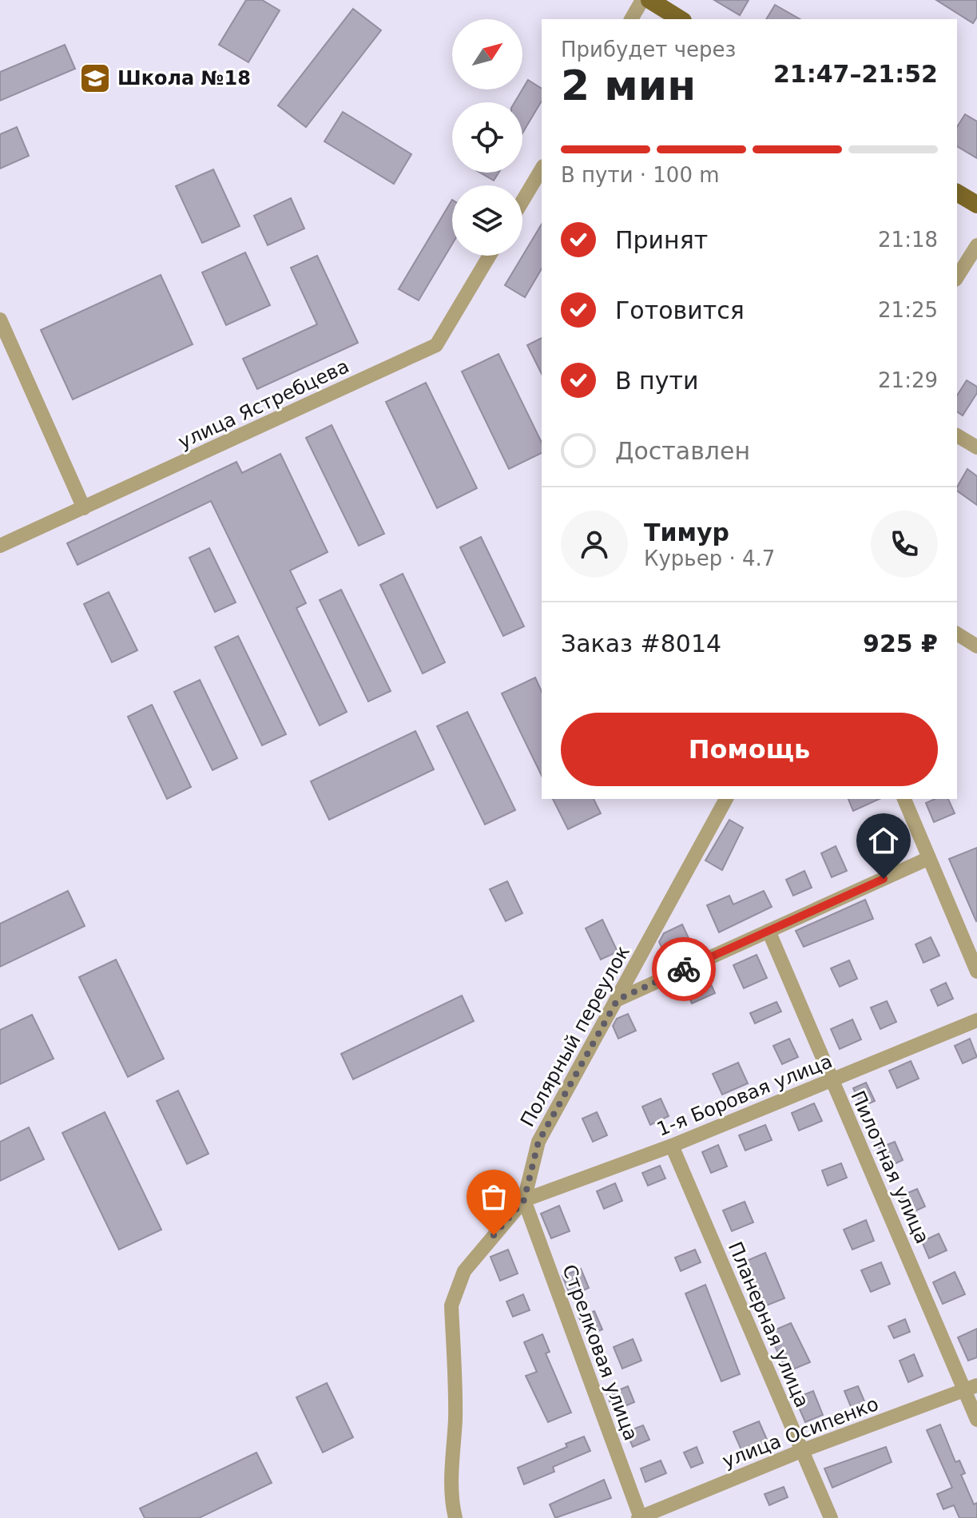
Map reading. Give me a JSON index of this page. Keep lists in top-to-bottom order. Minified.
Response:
{"streets":{"street":["улица Ястребцева","Полярный переулок","1-я Боровая улица","Пилотная улица","Планерная улица","Стрелковая улица","улица Осипенко"]},"crossings":[["Полярный переулок","1-я Боровая улица"],["Полярный переулок","Стрелковая улица"],["1-я Боровая улица","Пилотная улица"],["1-я Боровая улица","Планерная улица"],["1-я Боровая улица","Стрелковая улица"],["Пилотная улица","улица Осипенко"],["Планерная улица","улица Осипенко"],["Стрелковая улица","улица Осипенко"]],"places":{"school or university":["Школа №18"]},"north":"top right","page":{"heading":["2 мин","Прибудет через","21:47–21:52"],"panel":["Тимур","Курьер · 4.7","Заказ #8014","925 ₽"],"bar":"В пути · 100 m","list":[["Принят","21:18"],["Готовится","21:25"],["В пути","21:29"],"Доставлен"],"buttons":"Помощь"}}
